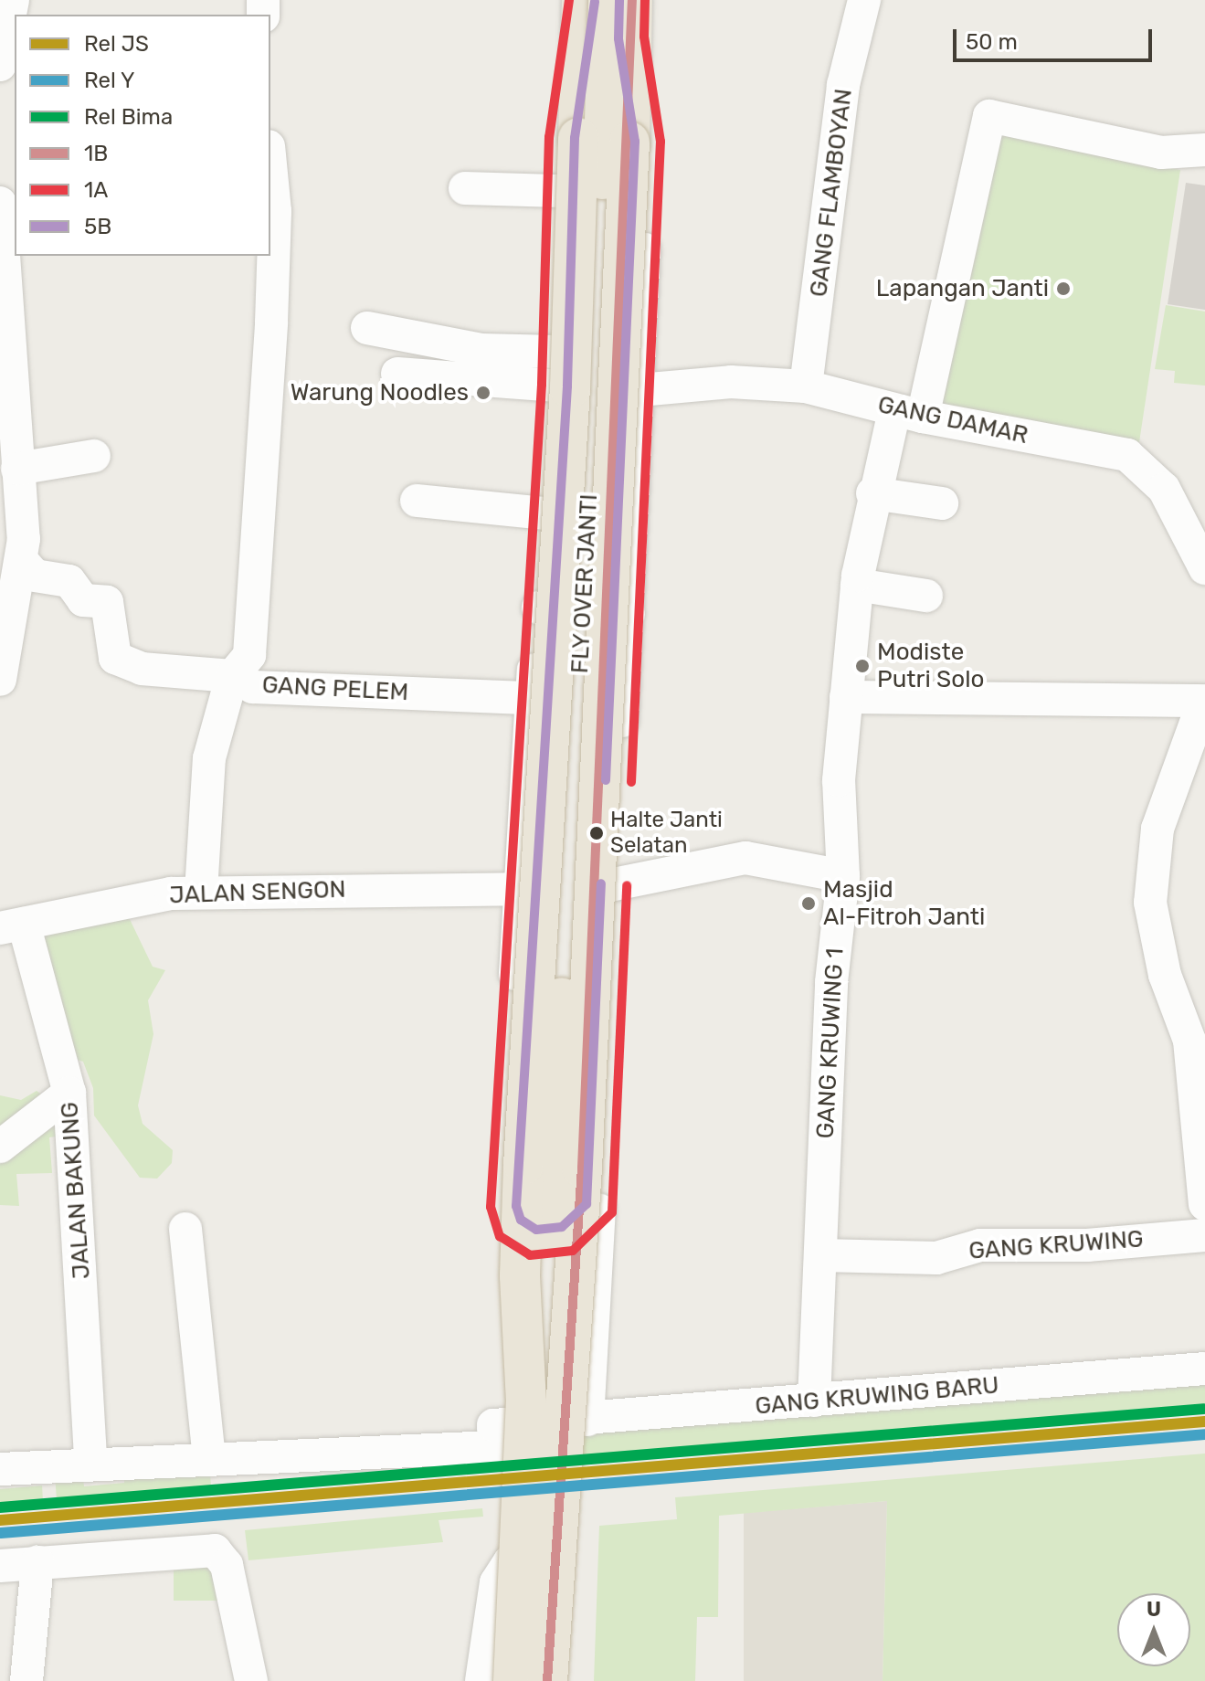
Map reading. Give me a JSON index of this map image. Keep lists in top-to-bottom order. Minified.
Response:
{"streets":{"highway":["FLY OVER JANTI"],"street":["GANG FLAMBOYAN","GANG DAMAR","GANG PELEM","JALAN SENGON","GANG KRUWING 1","JALAN BAKUNG","GANG KRUWING","GANG KRUWING BARU"]},"crossings":[["GANG FLAMBOYAN","GANG DAMAR"],["GANG DAMAR","GANG KRUWING 1"],["FLY OVER JANTI","GANG KRUWING BARU"],["JALAN SENGON","JALAN BAKUNG"],["GANG KRUWING 1","GANG KRUWING"],["GANG KRUWING 1","GANG KRUWING BARU"]],"places":["Lapangan Janti","Warung Noodles","Modiste Putri Solo","Halte Janti Selatan","Masjid Al-Fitroh Janti"],"lines":["transit line 1B","transit line 1A","transit line 5B","rail line Bima","rail line JS","rail line Y"],"legend":["Rel JS","Rel Y","Rel Bima","1B","1A","5B"],"scale_bar":"50 m","north":"top"}
